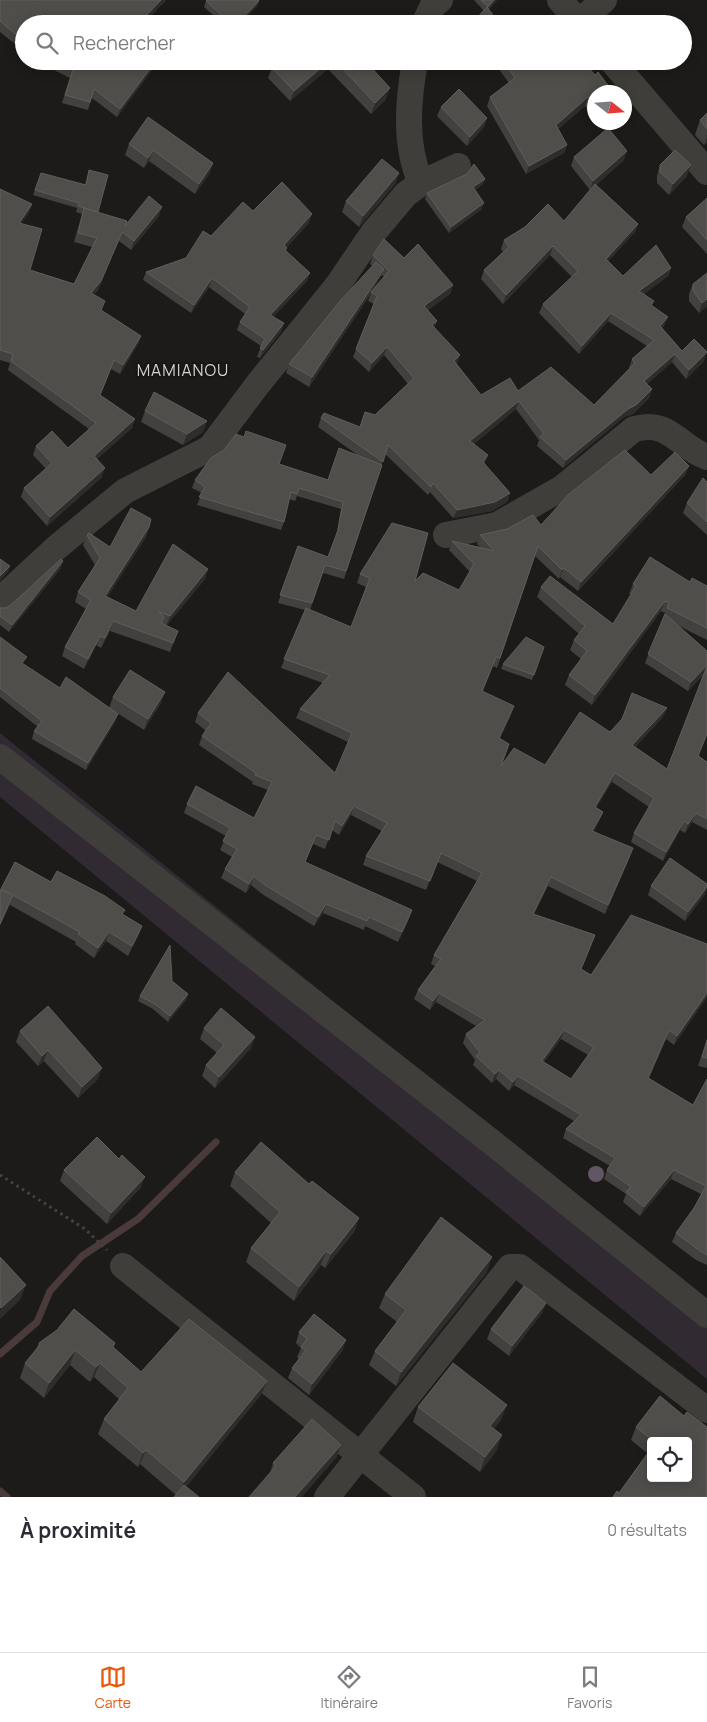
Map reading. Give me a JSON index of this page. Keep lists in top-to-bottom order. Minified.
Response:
{"districts":["MAMIANOU"],"north":"right","page":{"search":"Rechercher","heading":["À proximité","0 résultats"],"nav":["Carte","Itinéraire","Favoris"]}}
